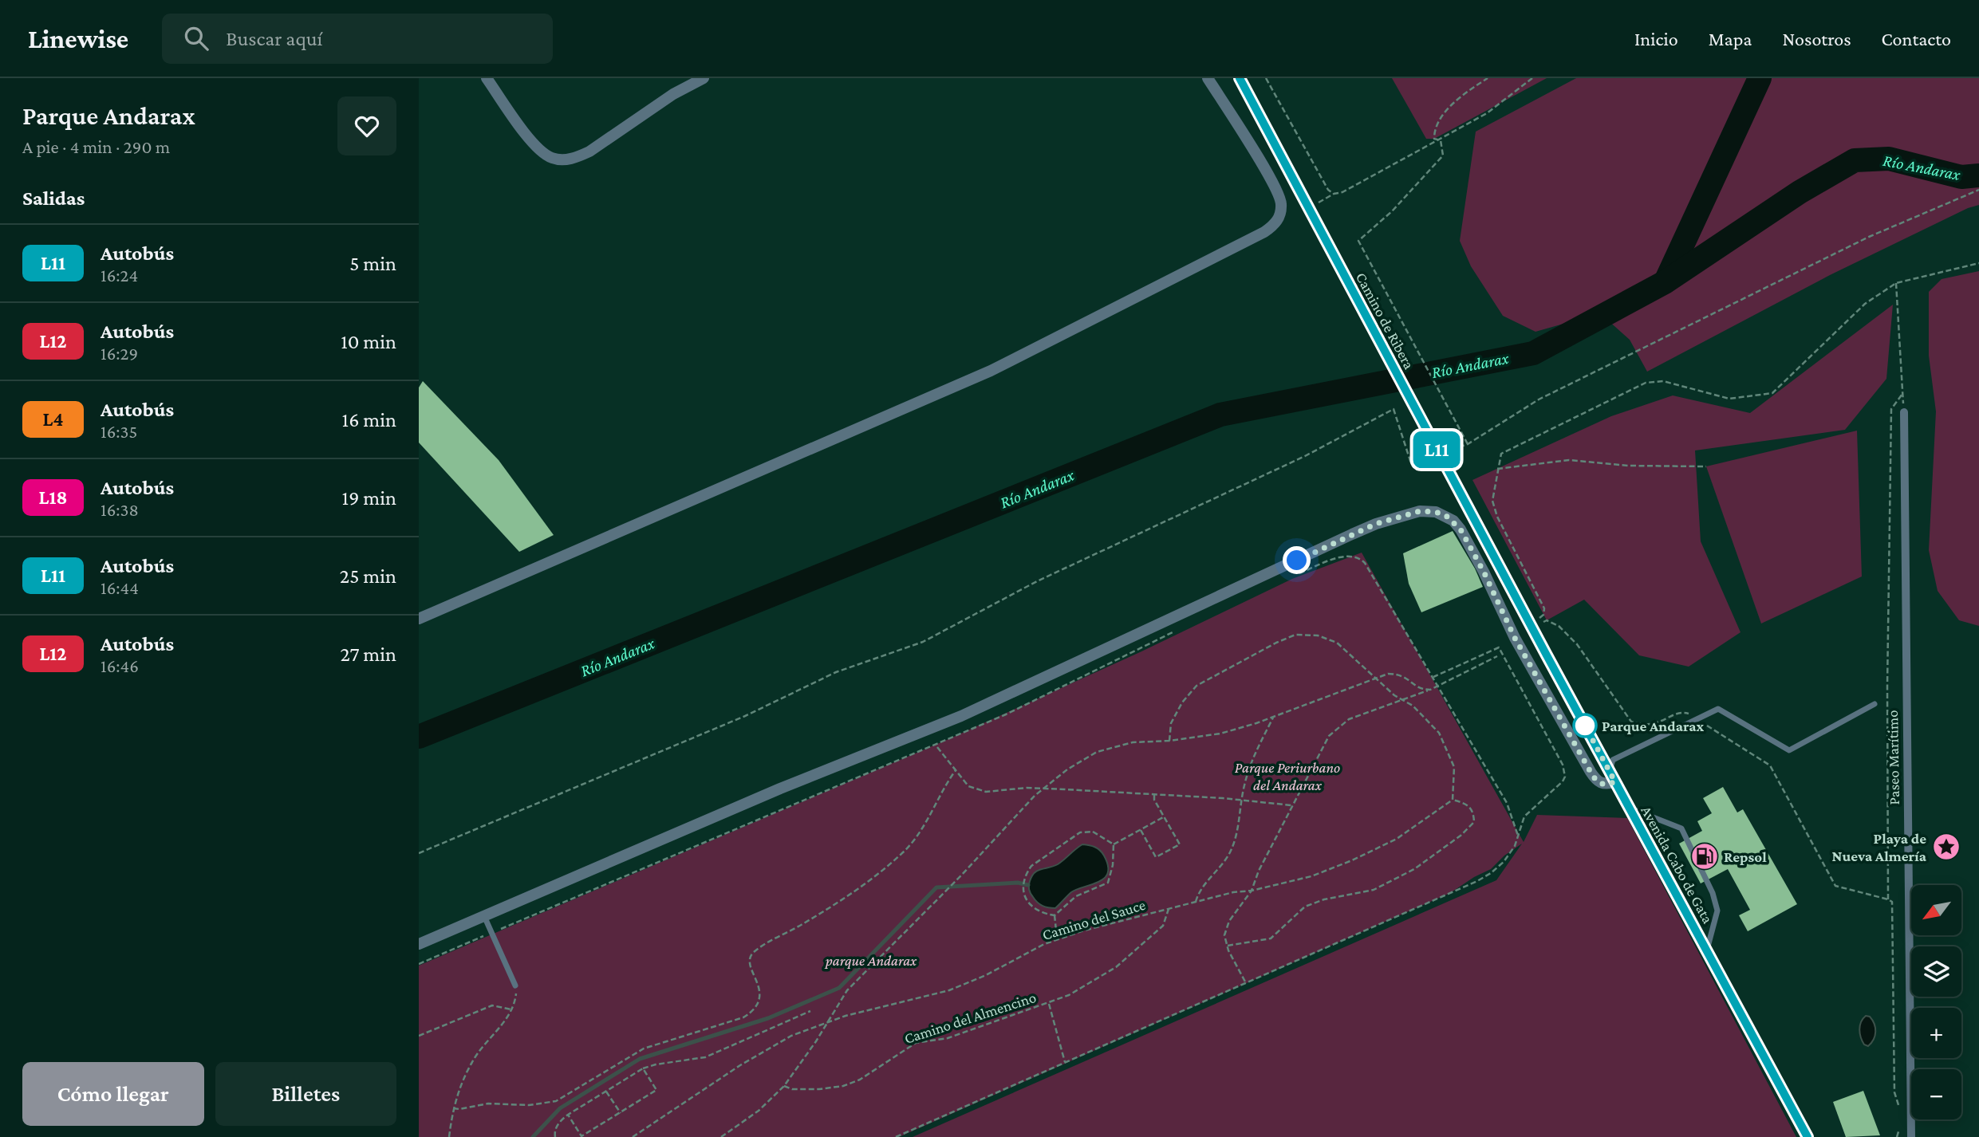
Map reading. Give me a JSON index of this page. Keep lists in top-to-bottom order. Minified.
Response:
{"streets":{"main road":["Camino de Ribera","Avenida Cabo de Gata"],"street":["Paseo Marítimo"],"path":["Camino del Sauce","Camino del Almencino"]},"crossings":[["Camino de Ribera","Avenida Cabo de Gata"],["Camino del Sauce","Camino del Almencino"]],"water":["Río Andarax"],"parks":["Parque Periurbano del Andarax","parque Andarax"],"places":{"other":["Parque Andarax"],"place":["Playa de Nueva Almería"],"fuel station":["Repsol"]},"lines":["bus line L11"],"north":"bottom left","page":{"header":"Linewise","search":"Buscar aquí","nav":["Inicio","Mapa","Nosotros","Contacto"],"heading":[["Parque Andarax","A pie · 4 min · 290 m"],"Salidas"],"on_map":"L11","list":[{"mark":"L11","name":"Autobús","note":"16:24","value":"5 min"},{"mark":"L12","name":"Autobús","note":"16:29","value":"10 min"},{"mark":"L4","name":"Autobús","note":"16:35","value":"16 min"},{"mark":"L18","name":"Autobús","note":"16:38","value":"19 min"},{"mark":"L11","name":"Autobús","note":"16:44","value":"25 min"},{"mark":"L12","name":"Autobús","note":"16:46","value":"27 min"}],"map_buttons":["+","−"],"buttons":["Cómo llegar","Billetes"]}}
